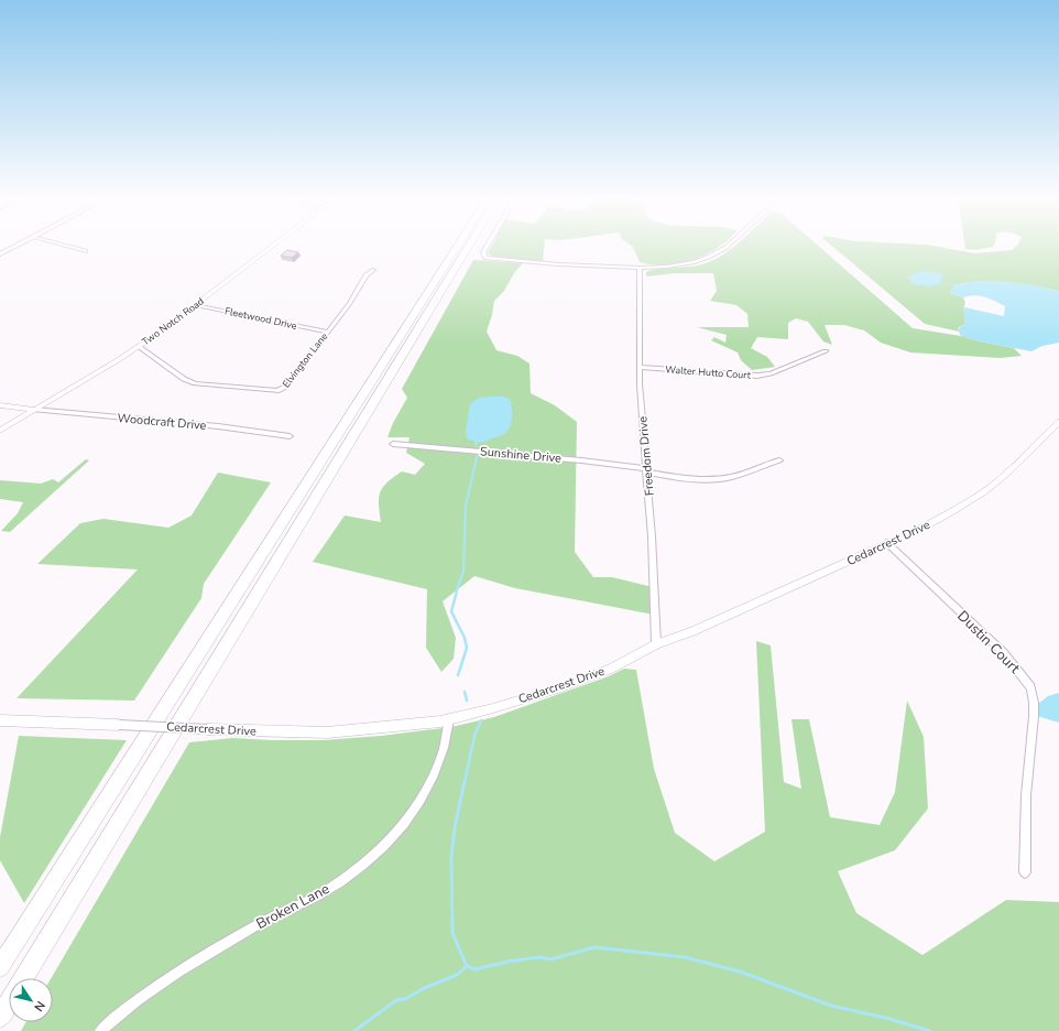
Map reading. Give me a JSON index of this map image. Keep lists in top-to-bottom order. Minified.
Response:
{"streets":{"street":["Fleetwood Drive","Two Notch Road","Elvington Lane","Walter Hutto Court","Woodcraft Drive","Sunshine Drive","Freedom Drive","Cedarcrest Drive","Dustin Court","Broken Lane"]},"crossings":[["Fleetwood Drive","Two Notch Road"],["Fleetwood Drive","Elvington Lane"],["Two Notch Road","Elvington Lane"],["Two Notch Road","Woodcraft Drive"],["Walter Hutto Court","Freedom Drive"],["Sunshine Drive","Freedom Drive"],["Freedom Drive","Cedarcrest Drive"],["Cedarcrest Drive","Dustin Court"],["Cedarcrest Drive","Broken Lane"]],"north":"bottom right"}
